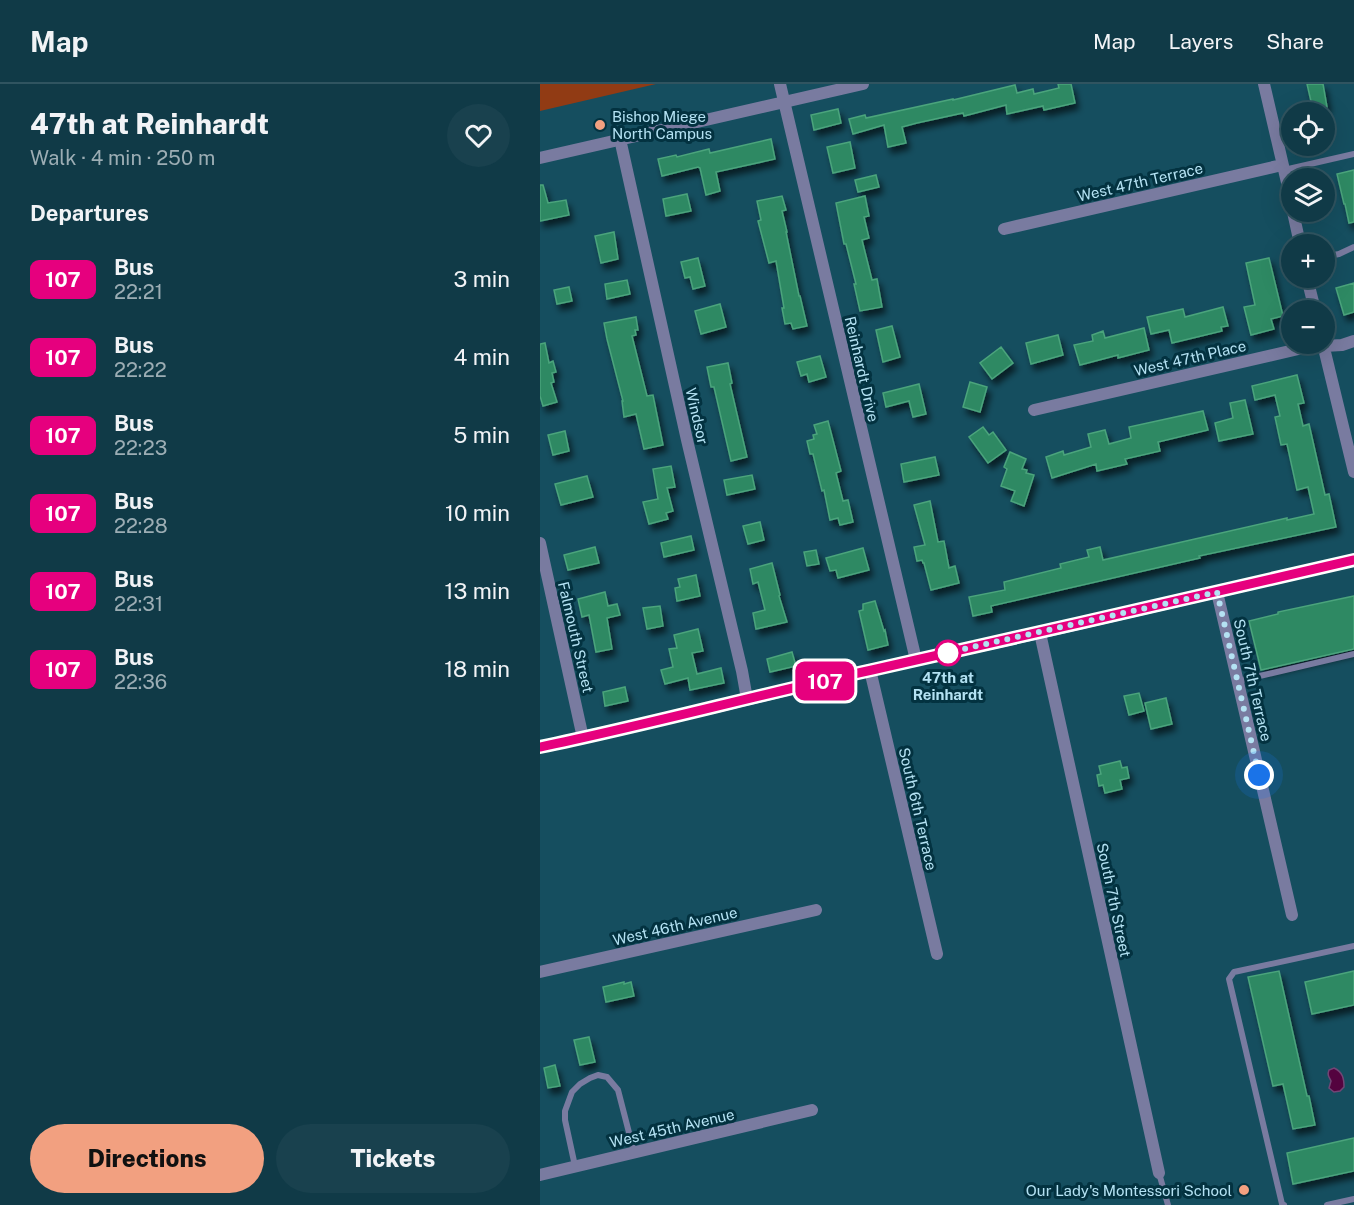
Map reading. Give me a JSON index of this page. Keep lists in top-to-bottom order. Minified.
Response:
{"streets":{"street":["West 47th Terrace","West 47th Place","Reinhardt Drive","Windsor","Falmouth Street","South 7th Terrace","South 6th Terrace","South 7th Street","West 46th Avenue","West 45th Avenue"]},"places":["Bishop Miege North Campus","47th at Reinhardt","Our Lady's Montessori School"],"lines":["bus line 107"],"page":{"header":"Map","nav":["Map","Layers","Share"],"heading":[["47th at Reinhardt","Walk · 4 min · 250 m"],"Departures"],"on_map":"107","map_buttons":["+","−"],"list":[{"mark":"107","name":"Bus","note":"22:21","value":"3 min"},{"mark":"107","name":"Bus","note":"22:22","value":"4 min"},{"mark":"107","name":"Bus","note":"22:23","value":"5 min"},{"mark":"107","name":"Bus","note":"22:28","value":"10 min"},{"mark":"107","name":"Bus","note":"22:31","value":"13 min"},{"mark":"107","name":"Bus","note":"22:36","value":"18 min"}],"buttons":["Directions","Tickets"]}}
